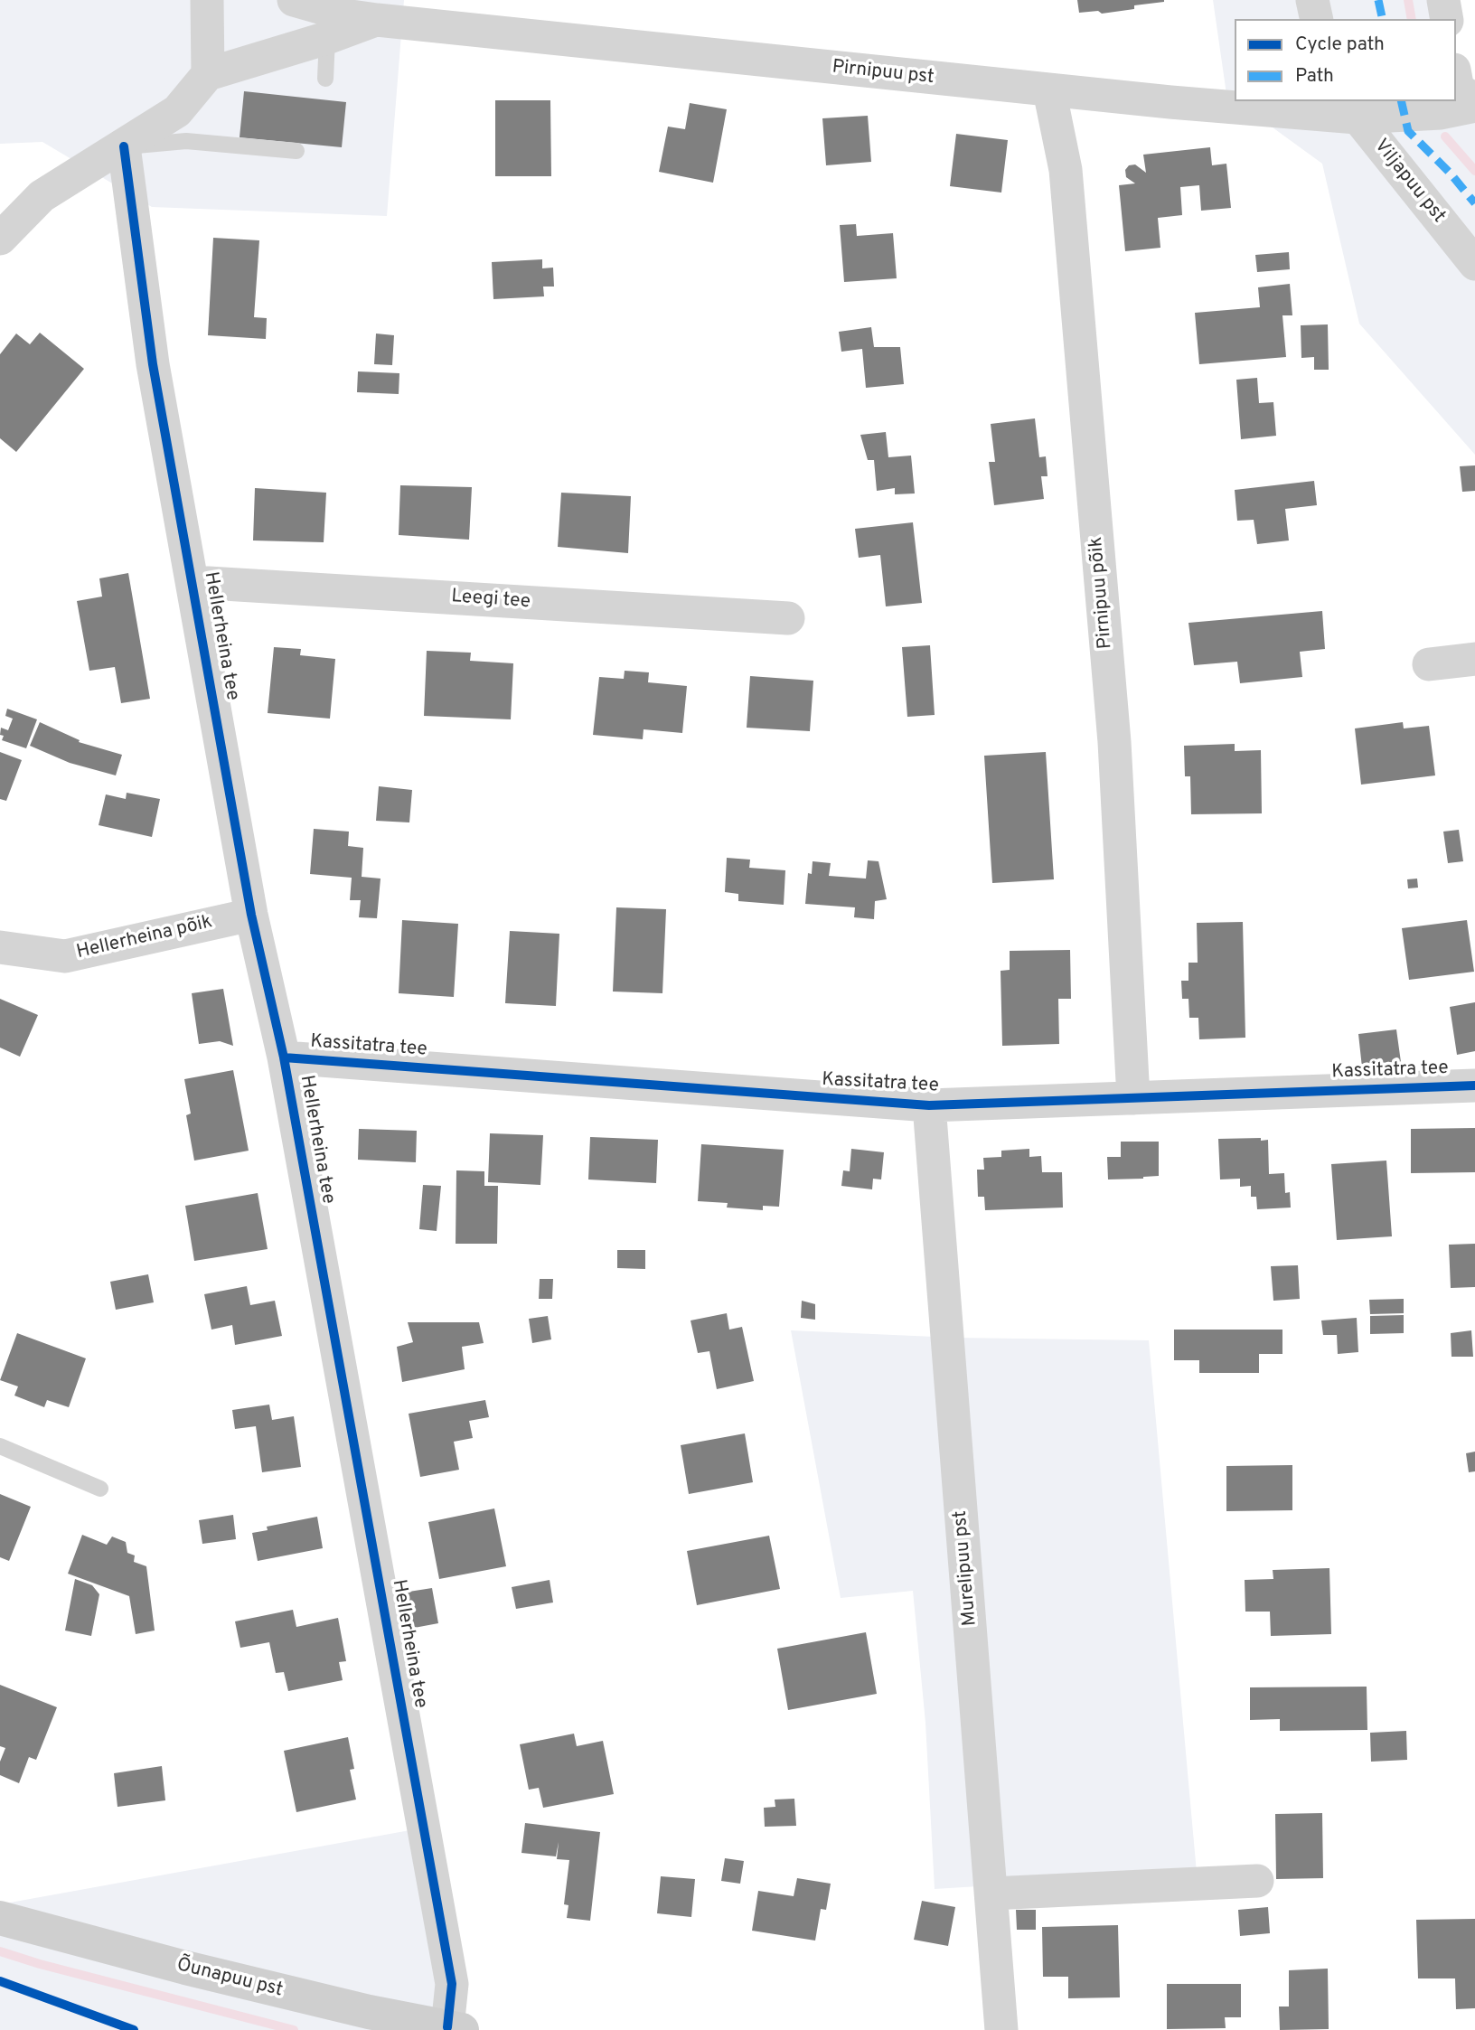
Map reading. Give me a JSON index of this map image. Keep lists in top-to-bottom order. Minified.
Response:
{"streets":{"street":["Pirnipuu pst","Viljapuu pst","Pirnipuu põik","Leegi tee","Hellerheina tee","Hellerheina põik","Kassitatra tee","Murelipuu pst","Õunapuu pst"]},"crossings":[["Pirnipuu pst","Viljapuu pst"],["Pirnipuu pst","Pirnipuu põik"],["Pirnipuu põik","Kassitatra tee"],["Leegi tee","Hellerheina tee"],["Hellerheina tee","Hellerheina põik"],["Hellerheina tee","Kassitatra tee"],["Hellerheina tee","Õunapuu pst"],["Kassitatra tee","Murelipuu pst"]],"legend":["Cycle path","Path"]}
